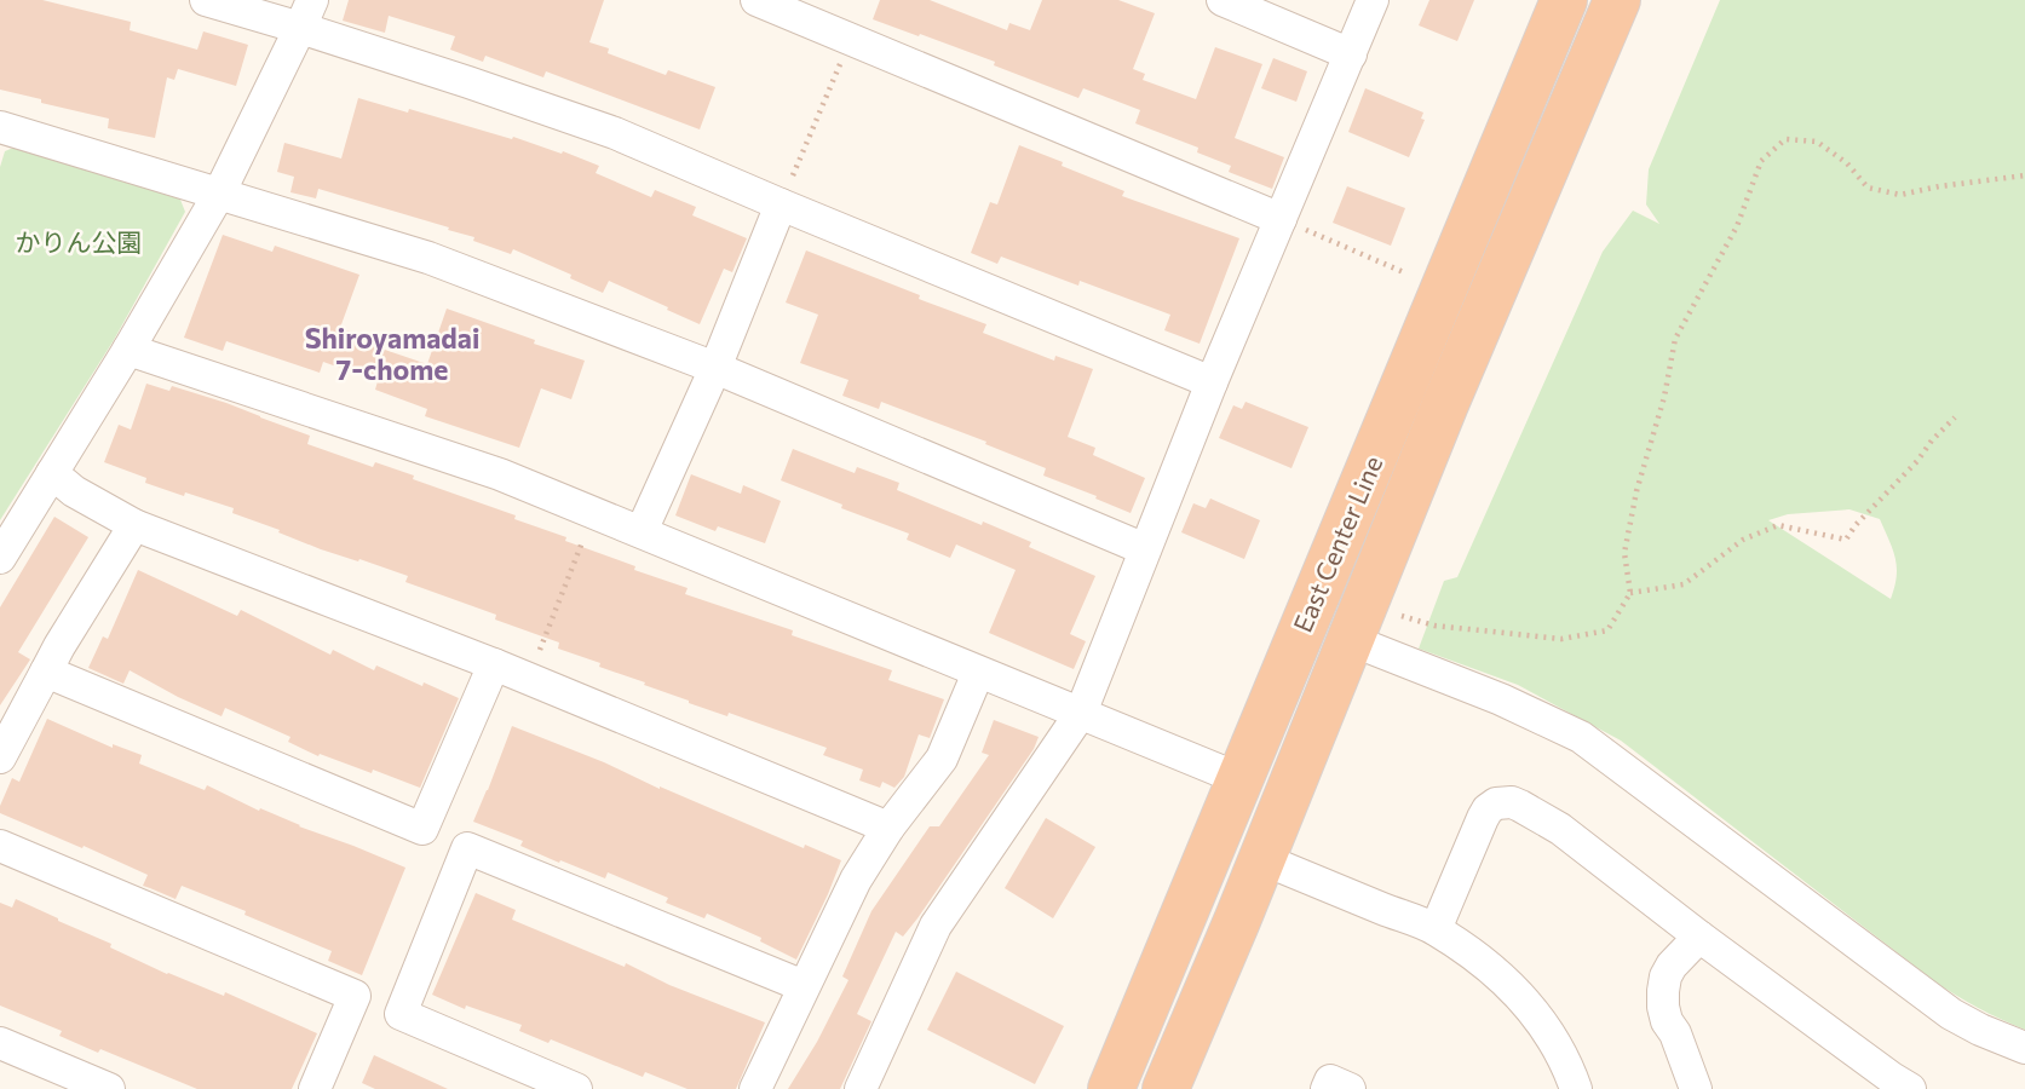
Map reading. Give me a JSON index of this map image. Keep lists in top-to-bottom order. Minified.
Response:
{"streets":{"highway":["East Center Line"]},"districts":["Shiroyamadai 7-chome"],"parks":["かりん公園"]}
